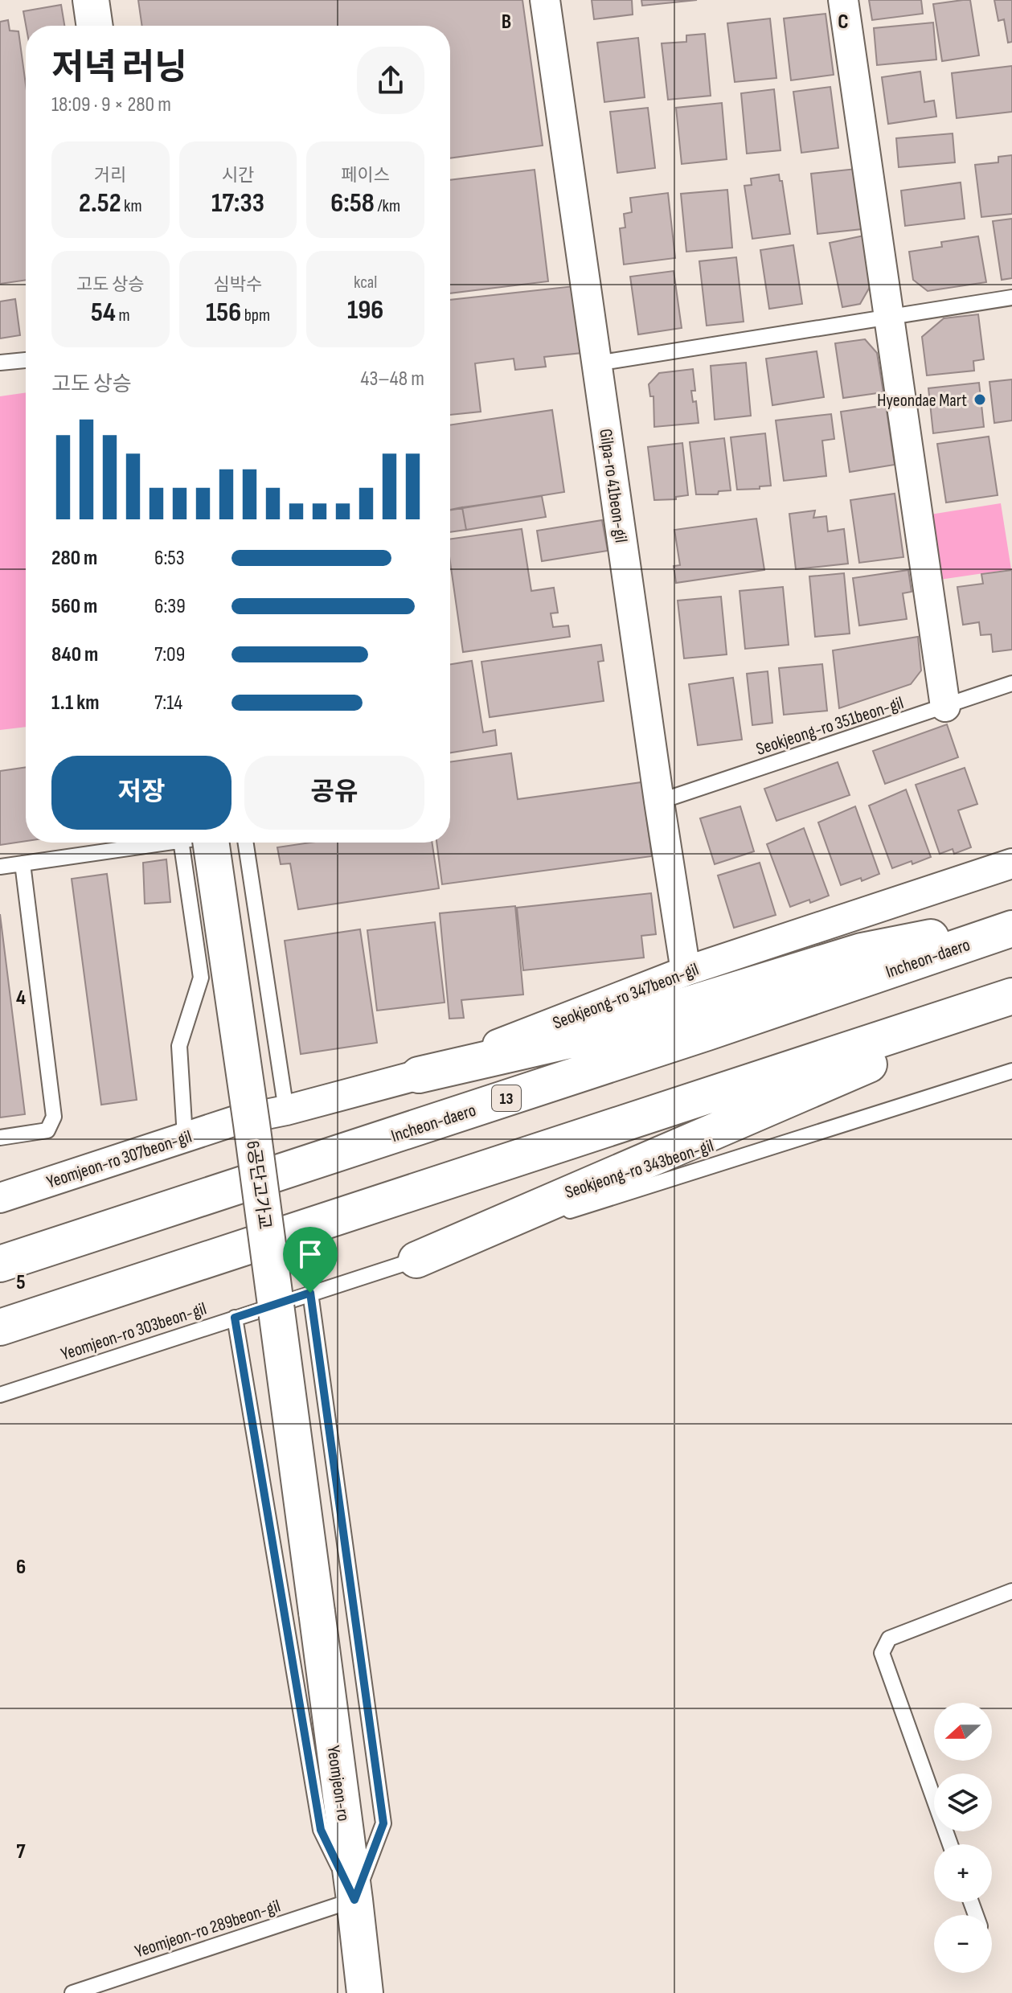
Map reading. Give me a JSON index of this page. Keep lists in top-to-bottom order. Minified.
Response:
{"streets":{"main road":["Incheon-daero","13","6공단고가교","Yeomjeon-ro"],"street":["Gilpa-ro 41beon-gil","Seokjeong-ro 347beon-gil","Yeomjeon-ro 307beon-gil"],"lane":["Seokjeong-ro 351beon-gil","Seokjeong-ro 343beon-gil","Yeomjeon-ro 303beon-gil","Yeomjeon-ro 289beon-gil"]},"crossings":[["Gilpa-ro 41beon-gil","Seokjeong-ro 351beon-gil"],["Gilpa-ro 41beon-gil","Seokjeong-ro 347beon-gil"],["Seokjeong-ro 347beon-gil","Yeomjeon-ro 307beon-gil"],["Seokjeong-ro 343beon-gil","Yeomjeon-ro 303beon-gil"],["6공단고가교","Yeomjeon-ro"],["Yeomjeon-ro","Yeomjeon-ro 289beon-gil"]],"places":["Hyeondae Mart"],"north":"left","page":{"heading":["저녁 러닝","18:09 · 9 × 280 m"],"stats":[["거리","2.52 km"],["시간","17:33"],["페이스","6:58 /km"],["고도 상승","54 m"],["심박수","156 bpm"],["kcal","196"]],"chart":["고도 상승","43–48 m"],"list":[{"name":"280 m","note":"6:53"},{"name":"560 m","note":"6:39"},{"name":"840 m","note":"7:09"},{"name":"1.1 km","note":"7:14"}],"buttons":["저장","공유"],"map_buttons":["+","−"]},"grid":{"columns":["B","C"],"rows":["4","5","6","7"]}}
